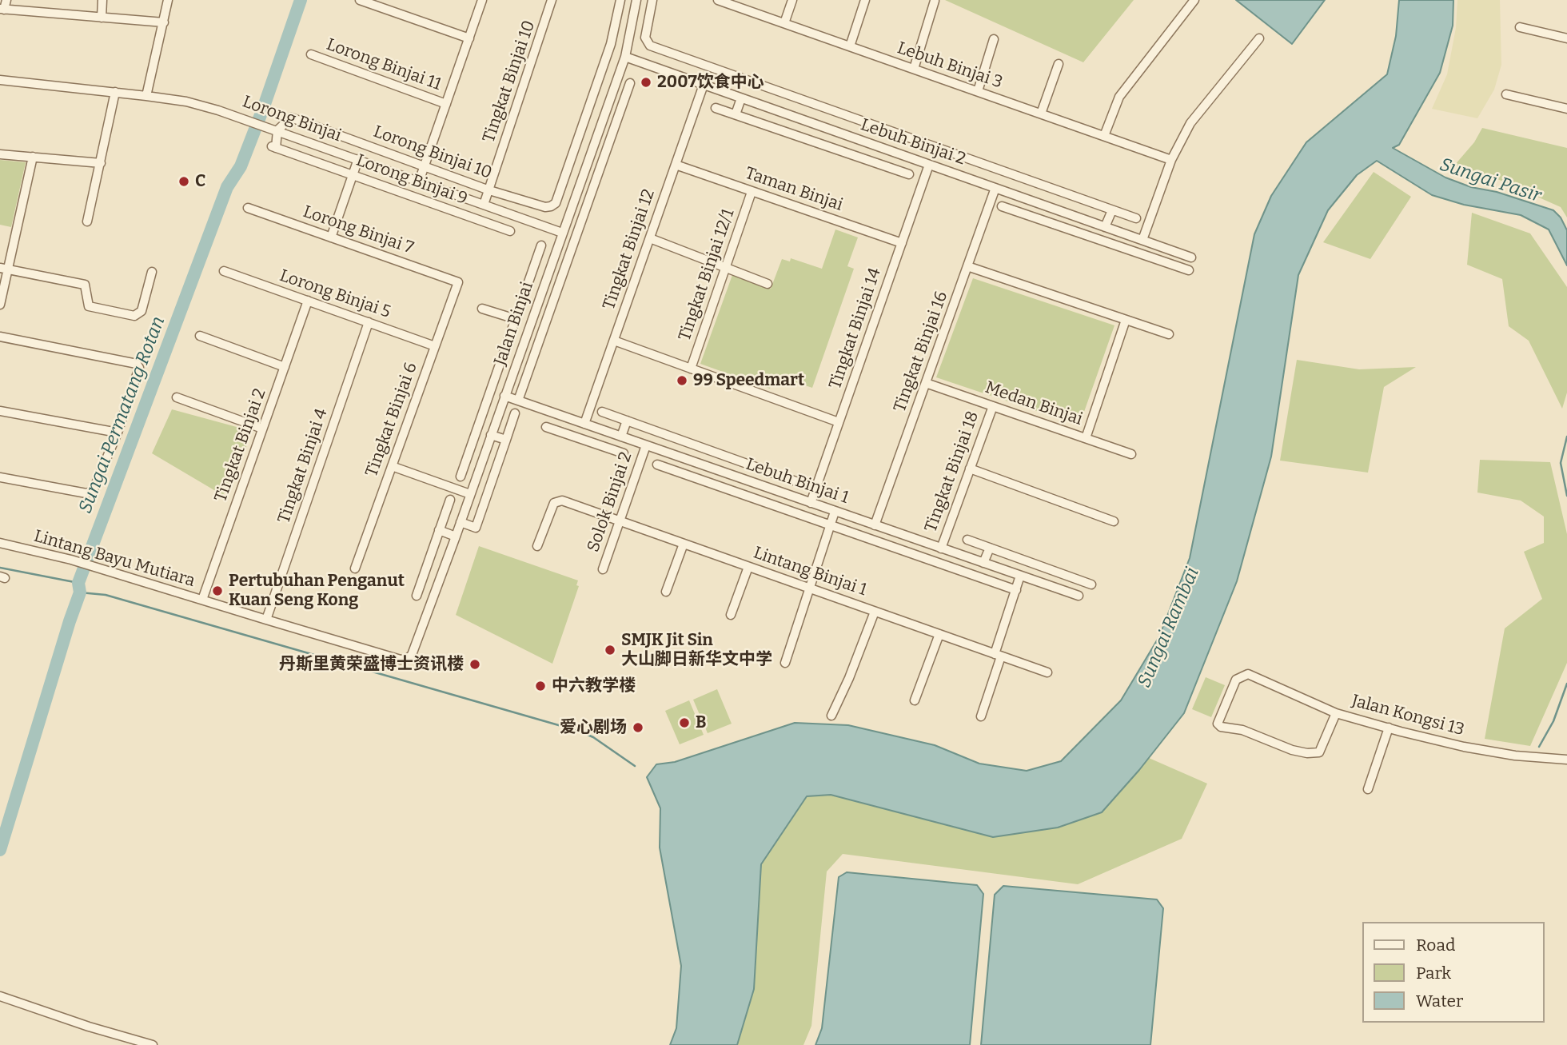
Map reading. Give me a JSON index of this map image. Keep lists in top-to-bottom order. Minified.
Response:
{"streets":{"street":["Lorong Binjai 11","Lebuh Binjai 3","Tingkat Binjai 10","Lorong Binjai","Lebuh Binjai 2","Lorong Binjai 10","Lorong Binjai 9","Taman Binjai","Lorong Binjai 7","Tingkat Binjai 12","Tingkat Binjai 12/1","Lorong Binjai 5","Jalan Binjai","Tingkat Binjai 14","Tingkat Binjai 16","Medan Binjai","Tingkat Binjai 6","Tingkat Binjai 2","Tingkat Binjai 4","Tingkat Binjai 18","Lebuh Binjai 1","Solok Binjai 2","Lintang Bayu Mutiara","Lintang Binjai 1","Jalan Kongsi 13"]},"crossings":[["Tingkat Binjai 10","Lorong Binjai"],["Tingkat Binjai 10","Lorong Binjai 10"],["Lorong Binjai","Lorong Binjai 10"],["Lorong Binjai","Lorong Binjai 9"],["Lorong Binjai","Jalan Binjai"],["Lebuh Binjai 2","Tingkat Binjai 12"],["Lebuh Binjai 2","Jalan Binjai"],["Lebuh Binjai 2","Tingkat Binjai 14"],["Lebuh Binjai 2","Tingkat Binjai 16"],["Lorong Binjai 10","Lorong Binjai 9"],["Taman Binjai","Tingkat Binjai 12"],["Taman Binjai","Tingkat Binjai 12/1"],["Taman Binjai","Tingkat Binjai 14"],["Lorong Binjai 7","Tingkat Binjai 6"],["Tingkat Binjai 12","Lebuh Binjai 1"],["Lorong Binjai 5","Tingkat Binjai 6"],["Lorong Binjai 5","Tingkat Binjai 2"],["Lorong Binjai 5","Tingkat Binjai 4"],["Jalan Binjai","Lebuh Binjai 1"],["Jalan Binjai","Lintang Bayu Mutiara"],["Tingkat Binjai 14","Lebuh Binjai 1"],["Tingkat Binjai 16","Medan Binjai"],["Tingkat Binjai 16","Lebuh Binjai 1"],["Medan Binjai","Tingkat Binjai 18"],["Tingkat Binjai 2","Lintang Bayu Mutiara"],["Tingkat Binjai 4","Lintang Bayu Mutiara"],["Tingkat Binjai 18","Lebuh Binjai 1"],["Lebuh Binjai 1","Solok Binjai 2"],["Solok Binjai 2","Lintang Binjai 1"]],"water":["Sungai Pasir","Sungai Permatang Rotan","Sungai Rambai"],"places":["2007饮食中心","C","99 Speedmart","Pertubuhan Penganut Kuan Seng Kong","SMJK Jit Sin 大山脚日新华文中学","丹斯里黄荣盛博士资讯楼","中六教学楼","B","爱心剧场"],"legend":["Road","Park","Water"]}
